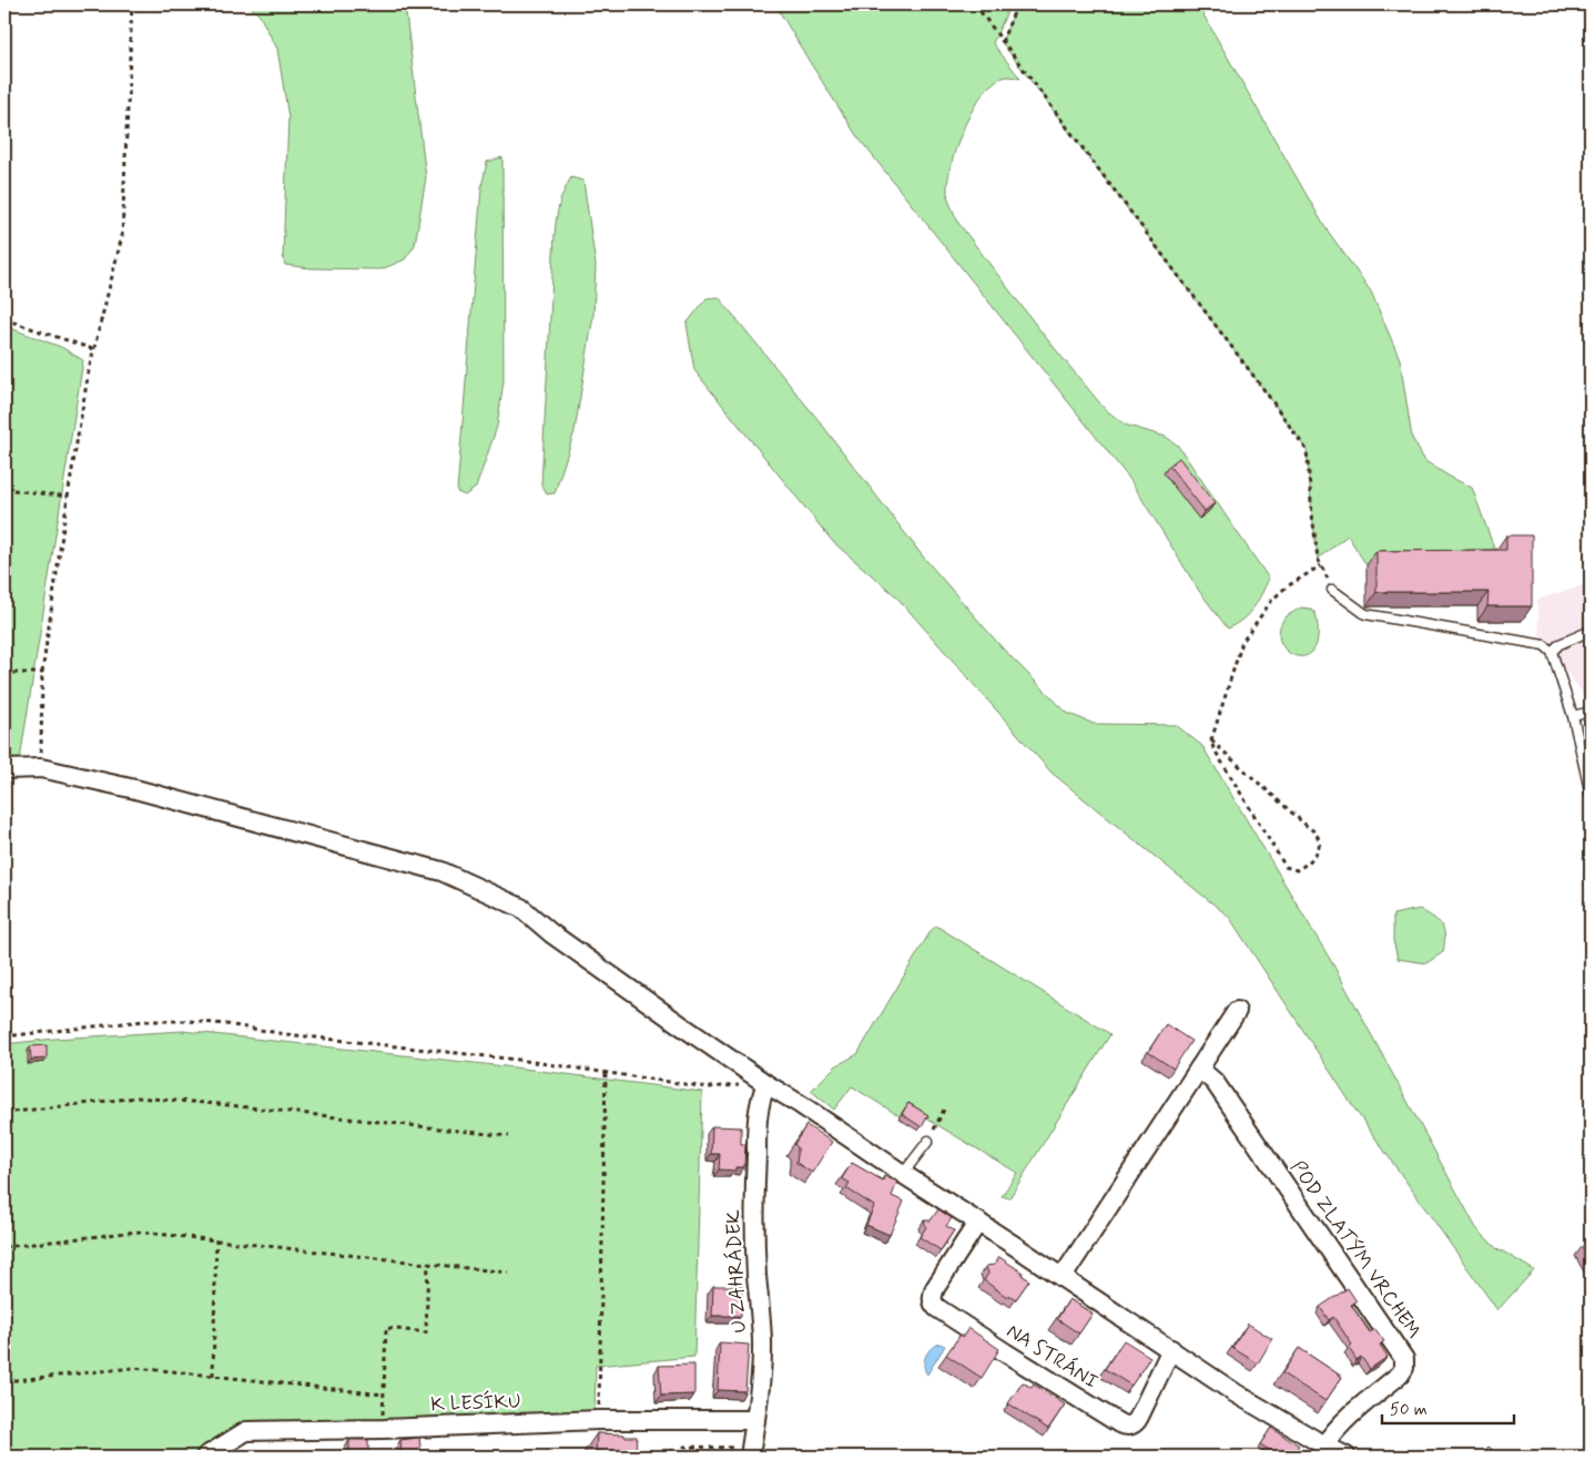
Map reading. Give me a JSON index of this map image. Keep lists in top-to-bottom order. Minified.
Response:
{"streets":{"street":["POD ZLATÝM VRCHEM","U ZAHRÁDEK","NA STRÁNI","K LESÍKU"]},"crossings":[["U ZAHRÁDEK","K LESÍKU"]],"scale_bar":"50 m"}
